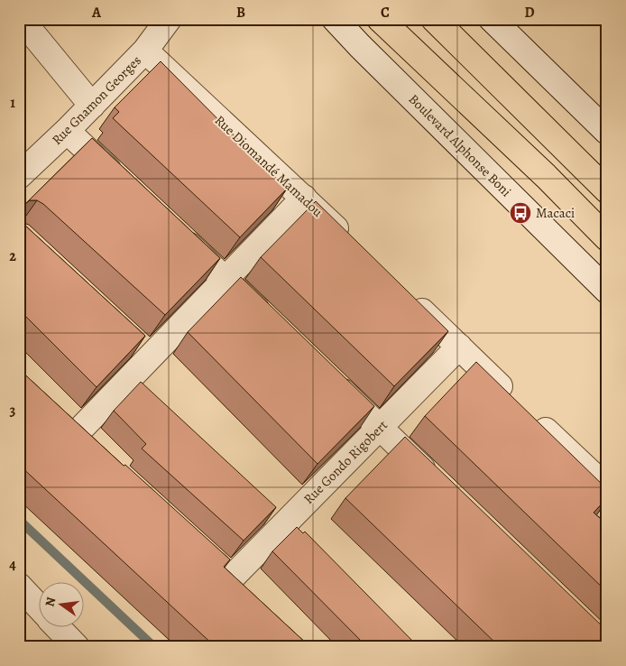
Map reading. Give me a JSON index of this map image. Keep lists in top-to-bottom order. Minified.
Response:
{"streets":{"street":["Rue Gnamon Georges","Boulevard Alphonse Boni","Rue Diomandé Mamadou","Rue Gondo Rigobert"]},"crossings":[["Rue Gnamon Georges","Rue Diomandé Mamadou"]],"places":{"bus stop":["Macaci"]},"north":"left","grid":{"columns":["A","B","C","D"],"rows":["1","2","3","4"]}}
